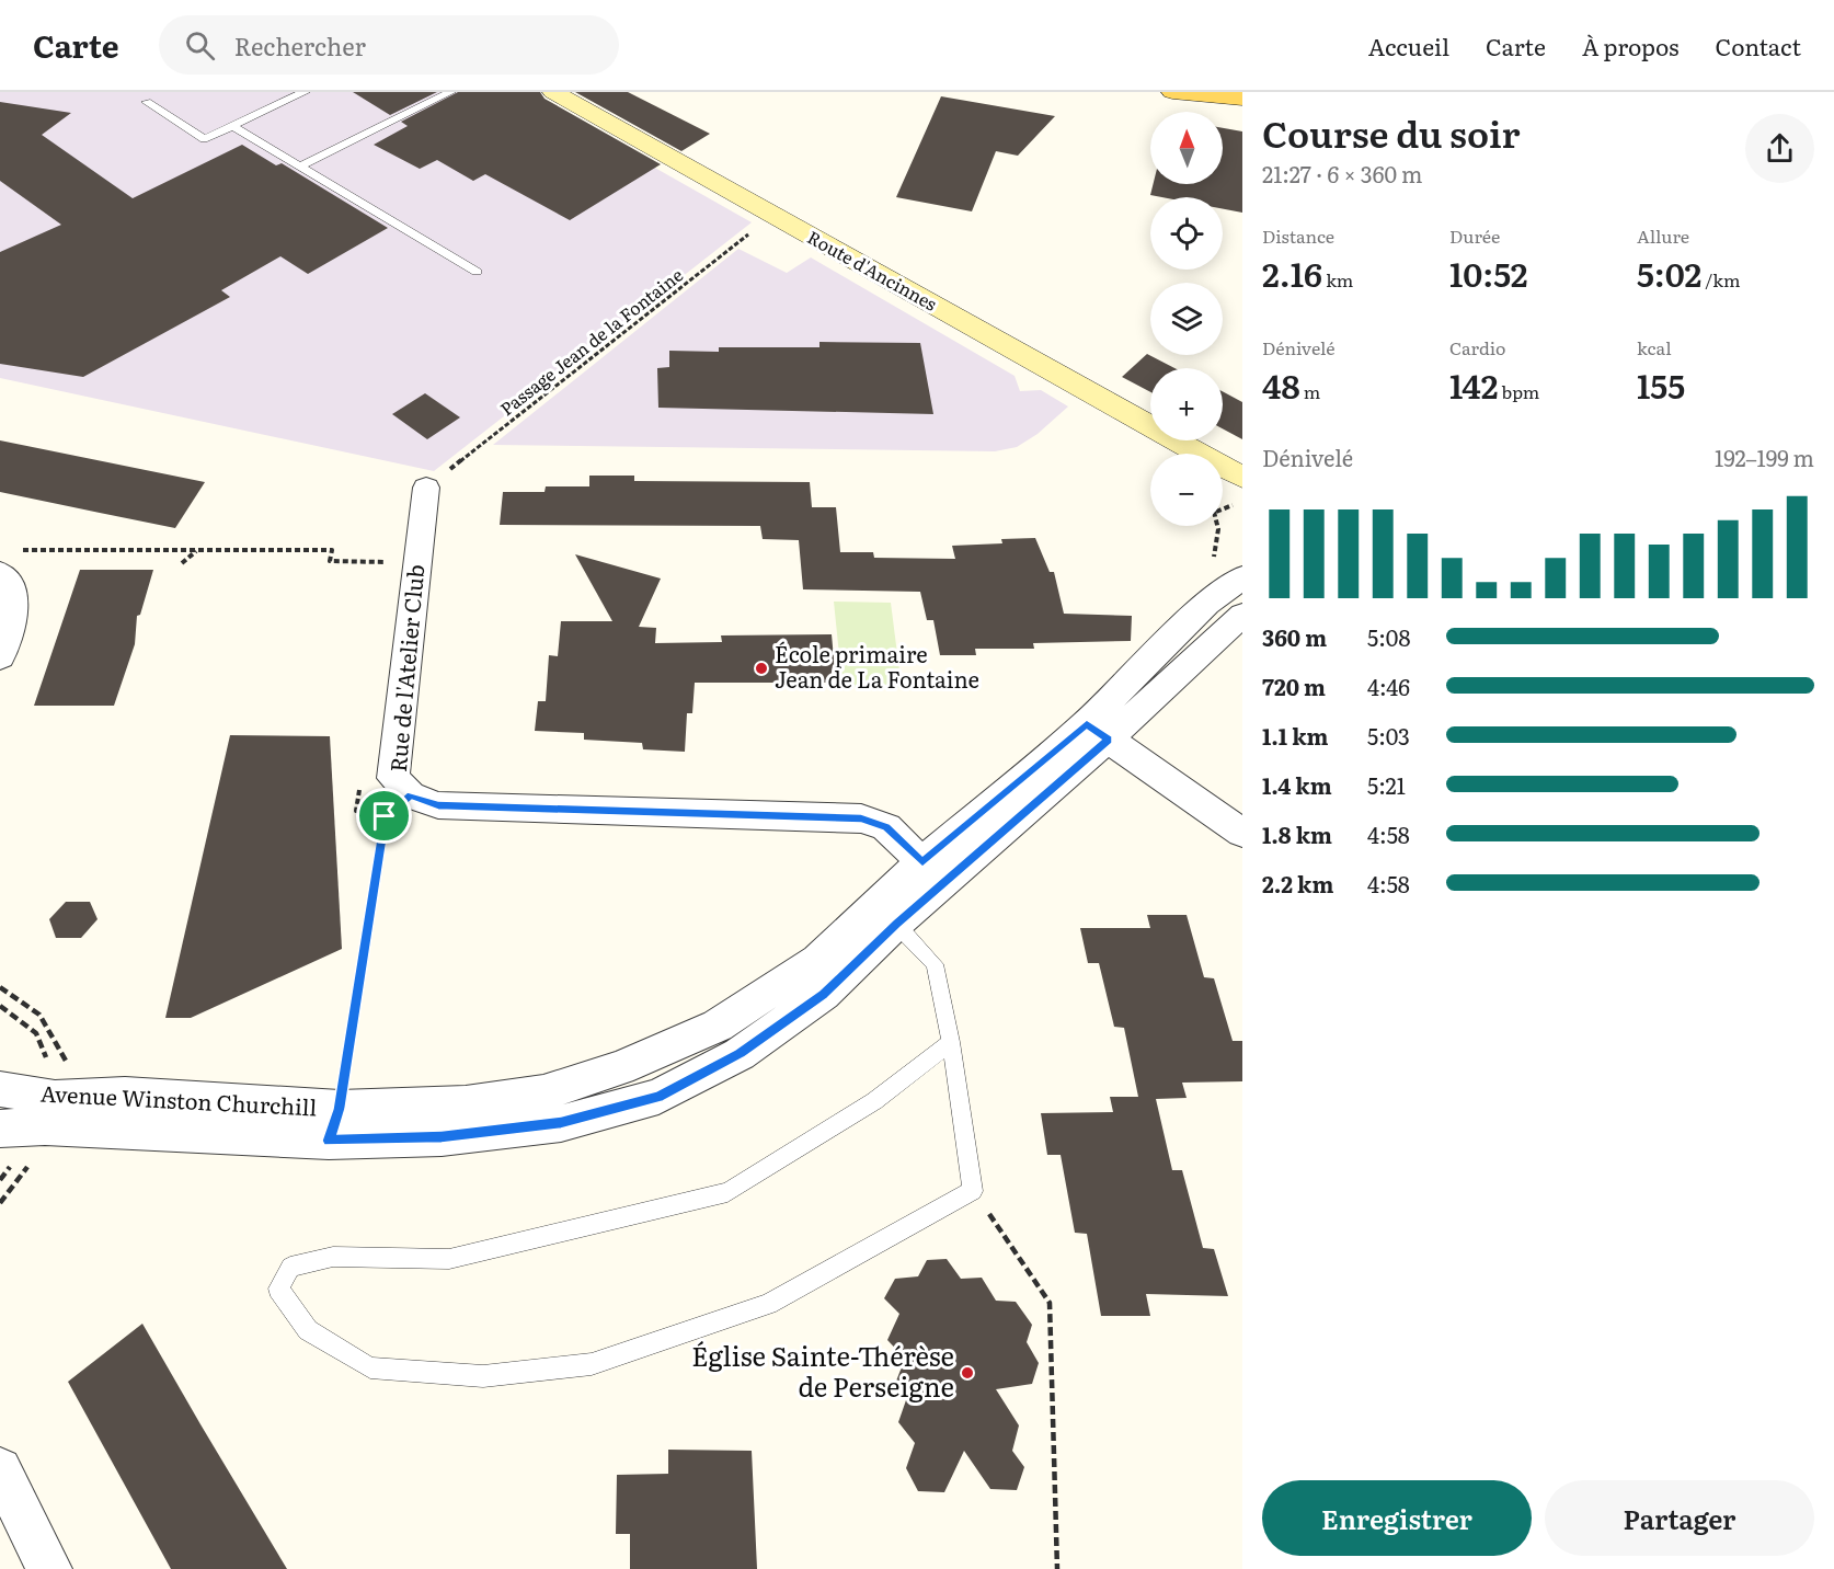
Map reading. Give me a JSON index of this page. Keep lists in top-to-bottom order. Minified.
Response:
{"streets":{"main road":["Route d'Ancinnes"],"street":["Rue de l'Atelier Club","Avenue Winston Churchill"],"path":["Passage Jean de la Fontaine"]},"crossings":[["Route d'Ancinnes","Passage Jean de la Fontaine"],["Passage Jean de la Fontaine","Rue de l'Atelier Club"],["Rue de l'Atelier Club","Avenue Winston Churchill"]],"places":["École primaire Jean de La Fontaine","Église Sainte-Thérèse de Perseigne"],"north":"top","page":{"header":"Carte","search":"Rechercher","nav":["Accueil","Carte","À propos","Contact"],"heading":["Course du soir","21:27 · 6 × 360 m"],"map_buttons":["+","−"],"stats":[["Distance","2.16 km"],["Durée","10:52"],["Allure","5:02 /km"],["Dénivelé","48 m"],["Cardio","142 bpm"],["kcal","155"]],"chart":["Dénivelé","192–199 m"],"list":[{"name":"360 m","note":"5:08"},{"name":"720 m","note":"4:46"},{"name":"1.1 km","note":"5:03"},{"name":"1.4 km","note":"5:21"},{"name":"1.8 km","note":"4:58"},{"name":"2.2 km","note":"4:58"}],"buttons":["Enregistrer","Partager"]}}
